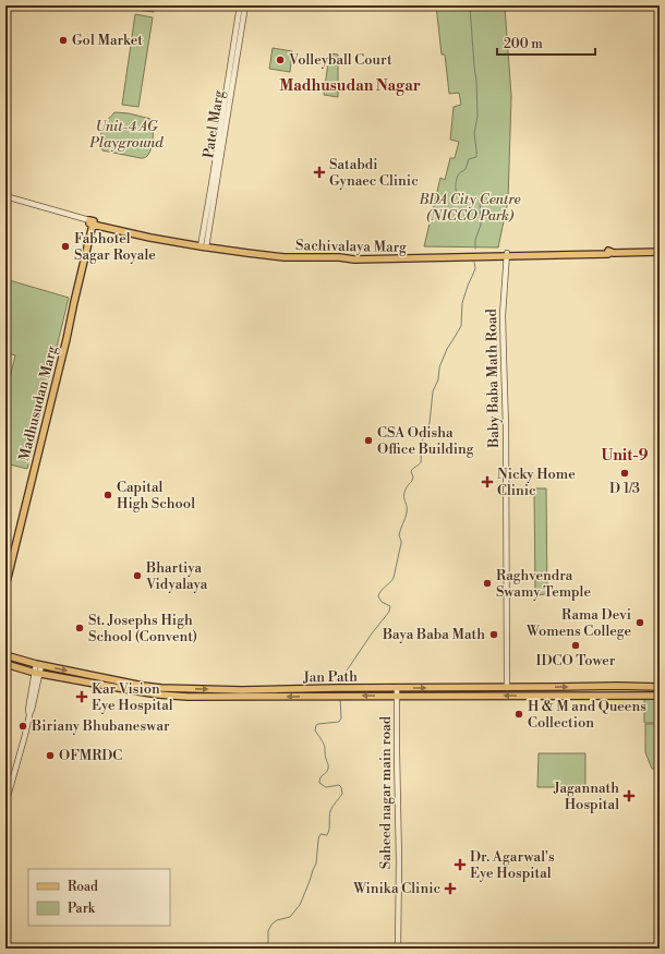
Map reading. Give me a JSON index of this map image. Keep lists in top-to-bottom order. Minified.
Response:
{"streets":{"main road":["Sachivalaya Marg","Madhusudan Marg","Jan Path"],"street":["Patel Marg","Baby Baba Math Road","Saheed nagar main road"]},"crossings":[["Patel Marg","Sachivalaya Marg"],["Sachivalaya Marg","Baby Baba Math Road"],["Sachivalaya Marg","Madhusudan Marg"],["Baby Baba Math Road","Jan Path"],["Jan Path","Saheed nagar main road"]],"districts":["Madhusudan Nagar","Unit-9"],"parks":["Unit-4 AG Playground","BDA City Centre (NICCO Park)"],"places":{"other":["Gol Market","Volleyball Court","Fabhotel Sagar Royale","CSA Odisha Office Building","D 1/3","Capital High School","Bhartiya Vidyalaya","Raghvendra Swamy Temple","Rama Devi Womens College","St. Josephs High School (Convent)","Baya Baba Math","IDCO Tower","H & M and Queens Collection","Biriany Bhubaneswar","OFMRDC"],"health":["Satabdi Gynaec Clinic","Nicky Home Clinic","Kar Vision Eye Hospital","Jagannath Hospital","Dr. Agarwal's Eye Hospital","Winika Clinic"]},"legend":["Road","Park"],"scale_bar":"200 m"}
